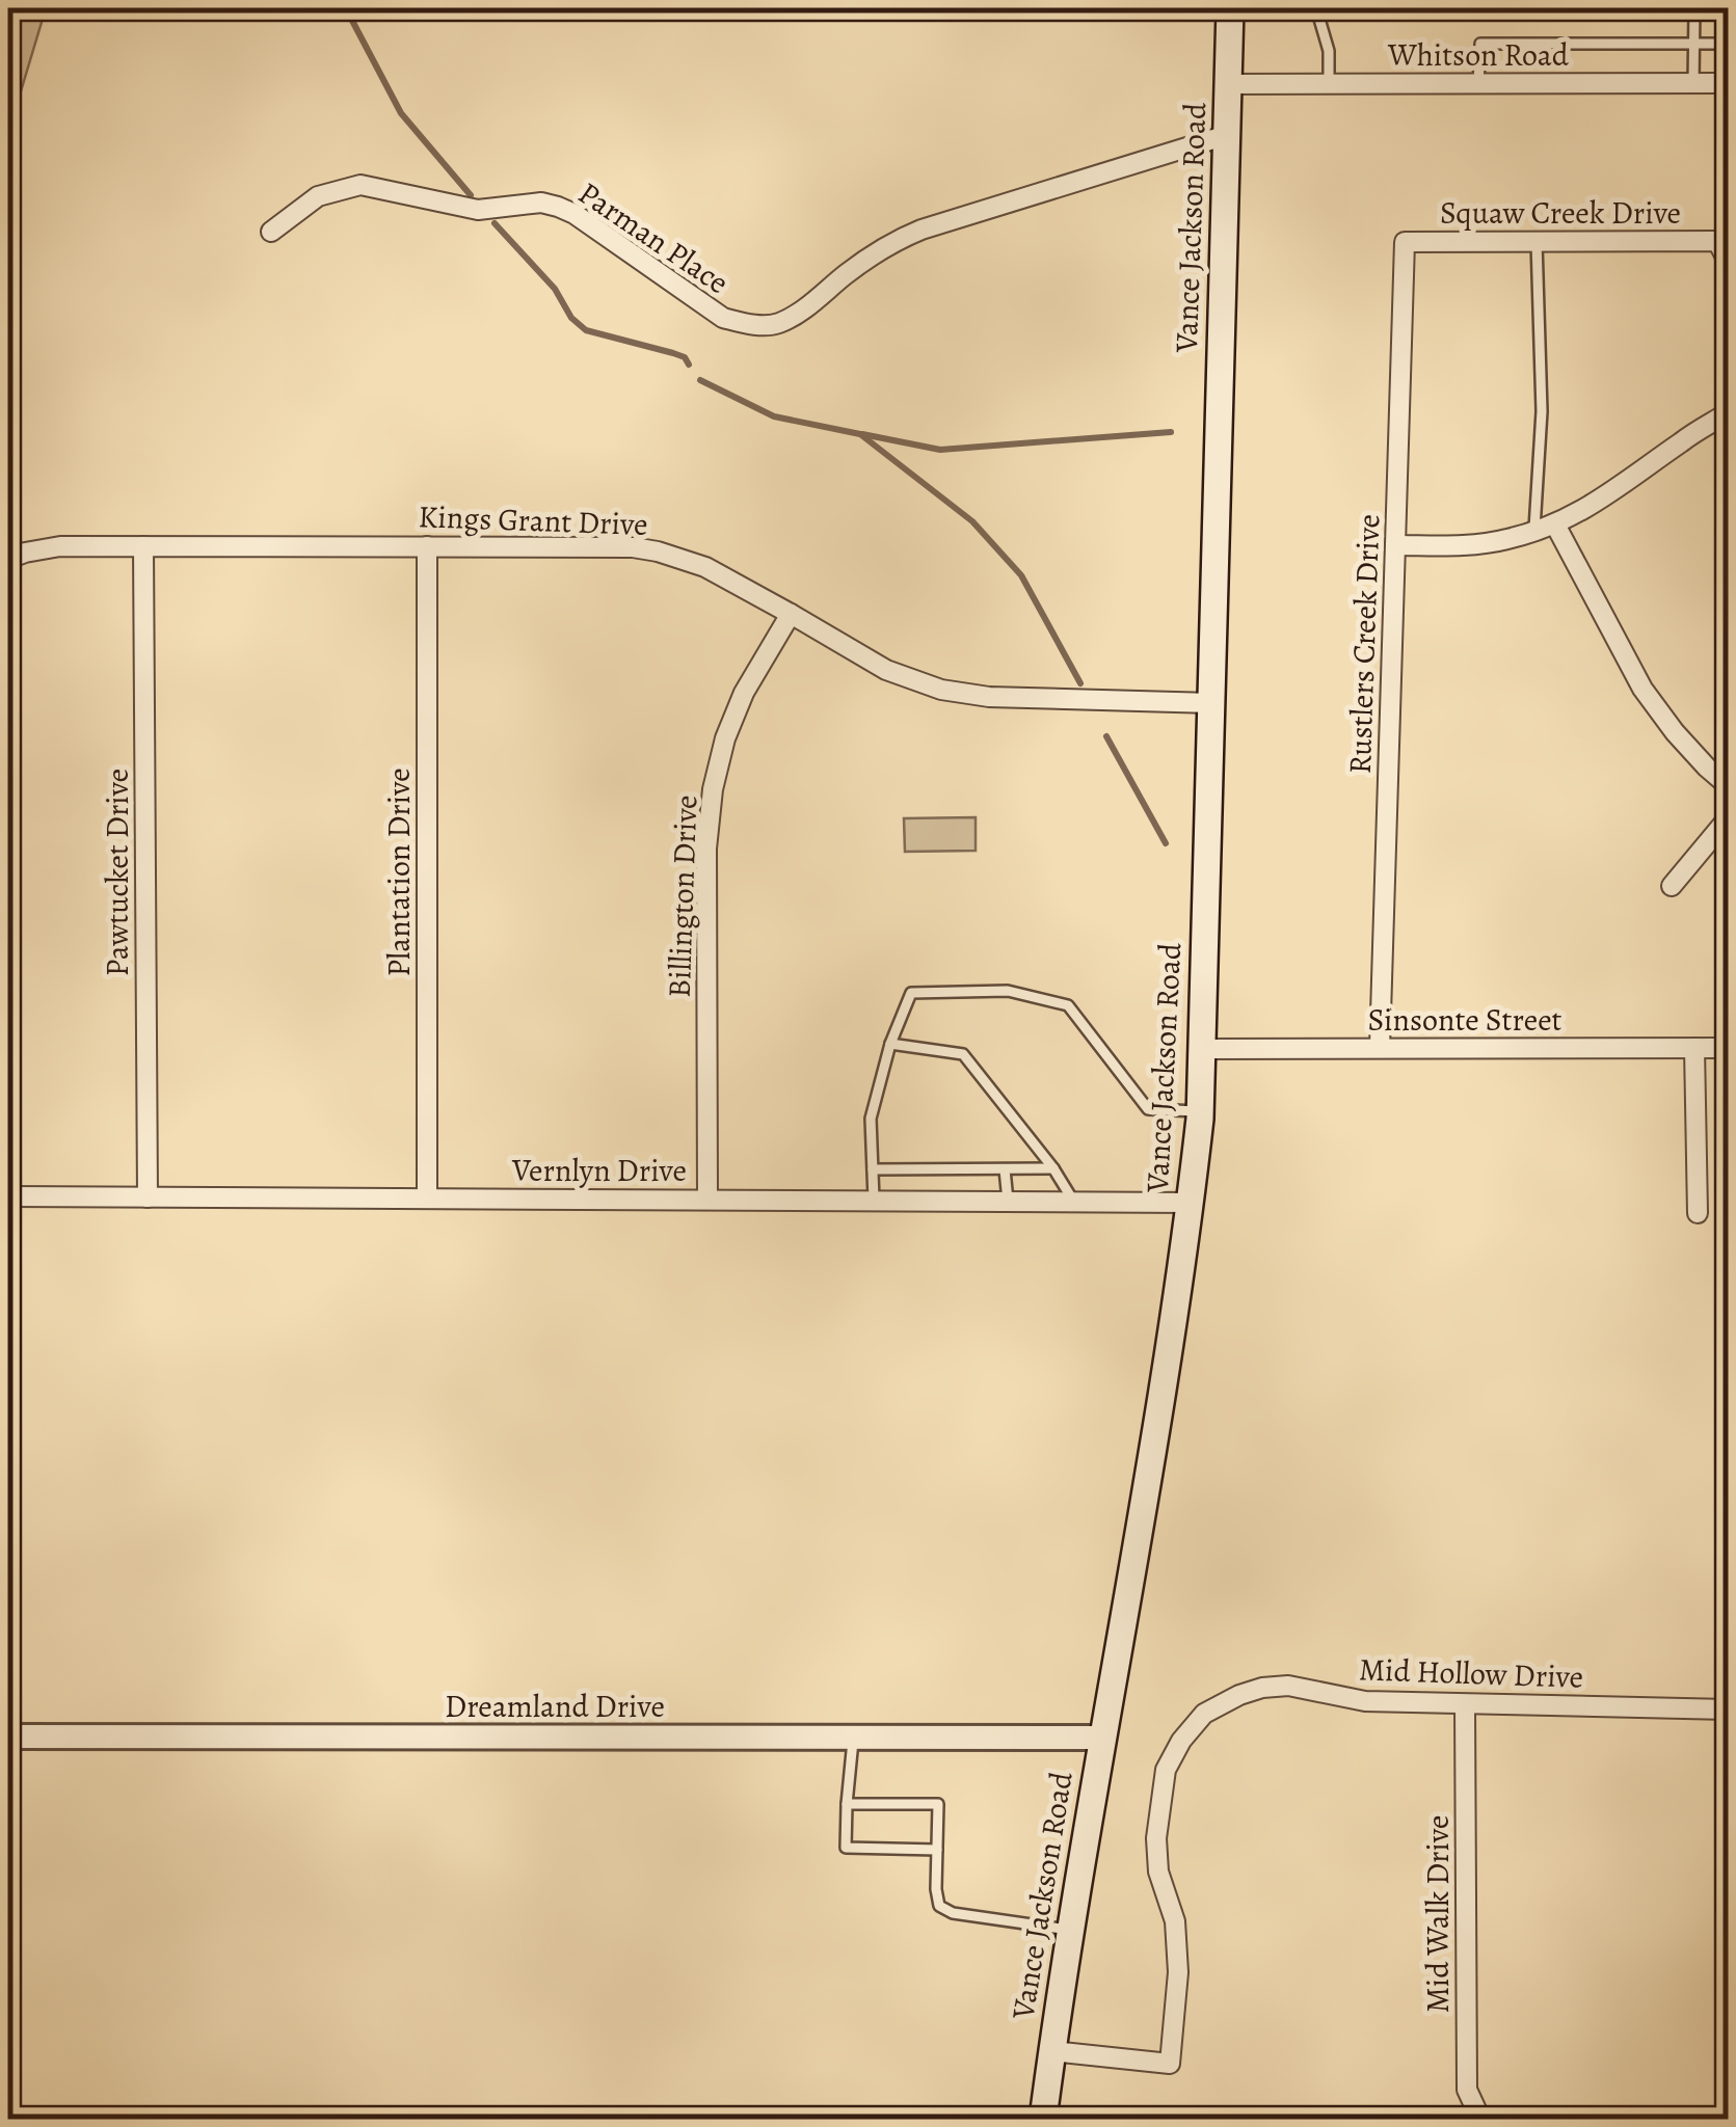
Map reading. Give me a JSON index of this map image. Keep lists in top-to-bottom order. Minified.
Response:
{"streets":{"main road":["Vance Jackson Road"],"street":["Whitson Road","Squaw Creek Drive","Parman Place","Kings Grant Drive","Rustlers Creek Drive","Pawtucket Drive","Plantation Drive","Billington Drive","Sinsonte Street","Vernlyn Drive","Mid Hollow Drive","Dreamland Drive","Mid Walk Drive"]},"crossings":[["Whitson Road","Vance Jackson Road"],["Squaw Creek Drive","Rustlers Creek Drive"],["Vance Jackson Road","Parman Place"],["Vance Jackson Road","Kings Grant Drive"],["Vance Jackson Road","Sinsonte Street"],["Vance Jackson Road","Vernlyn Drive"],["Vance Jackson Road","Mid Hollow Drive"],["Vance Jackson Road","Dreamland Drive"],["Kings Grant Drive","Pawtucket Drive"],["Kings Grant Drive","Plantation Drive"],["Kings Grant Drive","Billington Drive"],["Rustlers Creek Drive","Sinsonte Street"],["Pawtucket Drive","Vernlyn Drive"],["Plantation Drive","Vernlyn Drive"],["Billington Drive","Vernlyn Drive"],["Mid Hollow Drive","Mid Walk Drive"]]}
